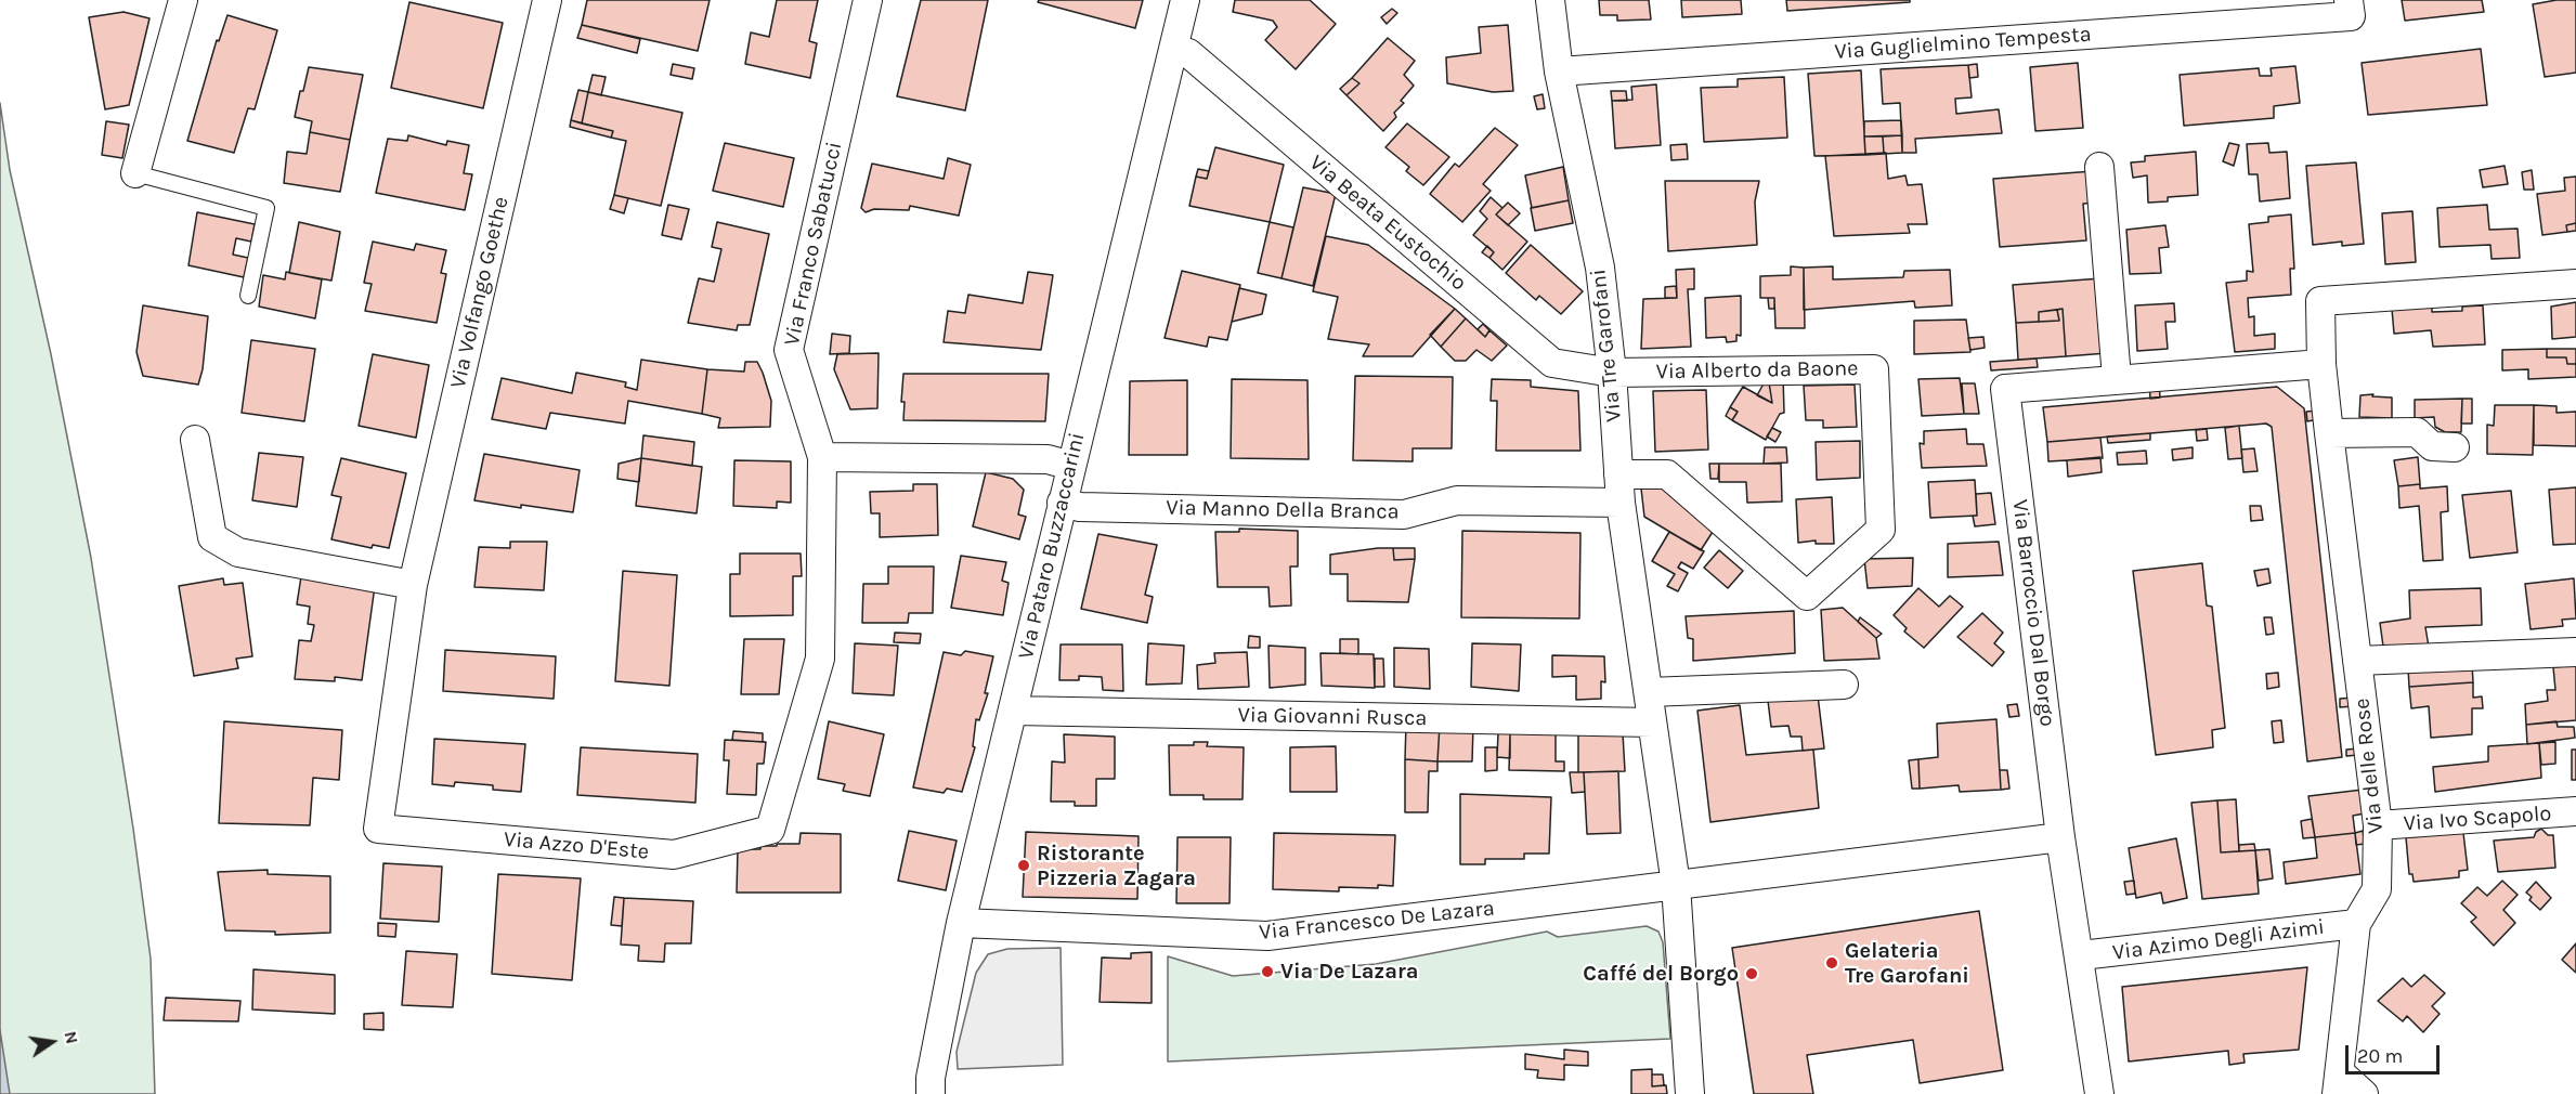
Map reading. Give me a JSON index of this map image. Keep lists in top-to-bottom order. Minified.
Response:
{"streets":{"street":["Via Guglielmino Tempesta","Via Beata Eustochio","Via Franco Sabatucci","Via Volfango Goethe","Via Tre Garofani","Via Alberto da Baone","Via Manno Della Branca","Via Pataro Buzzaccarini","Via Barroccio Dal Borgo","Via Giovanni Rusca","Via delle Rose","Via Ivo Scapolo","Via Azzo D'Este","Via Francesco De Lazara","Via Azimo Degli Azimi"]},"crossings":[["Via Guglielmino Tempesta","Via Tre Garofani"],["Via Beata Eustochio","Via Tre Garofani"],["Via Beata Eustochio","Via Alberto da Baone"],["Via Beata Eustochio","Via Pataro Buzzaccarini"],["Via Franco Sabatucci","Via Azzo D'Este"],["Via Volfango Goethe","Via Azzo D'Este"],["Via Tre Garofani","Via Alberto da Baone"],["Via Tre Garofani","Via Manno Della Branca"],["Via Tre Garofani","Via Giovanni Rusca"],["Via Tre Garofani","Via Francesco De Lazara"],["Via Manno Della Branca","Via Pataro Buzzaccarini"],["Via Pataro Buzzaccarini","Via Giovanni Rusca"],["Via Pataro Buzzaccarini","Via Francesco De Lazara"],["Via Barroccio Dal Borgo","Via Azimo Degli Azimi"],["Via delle Rose","Via Ivo Scapolo"],["Via delle Rose","Via Azimo Degli Azimi"]],"places":["Ristorante Pizzeria Zagara","Gelateria Tre Garofani","Via De Lazara","Caffé del Borgo"],"scale_bar":"20 m","north":"right"}
